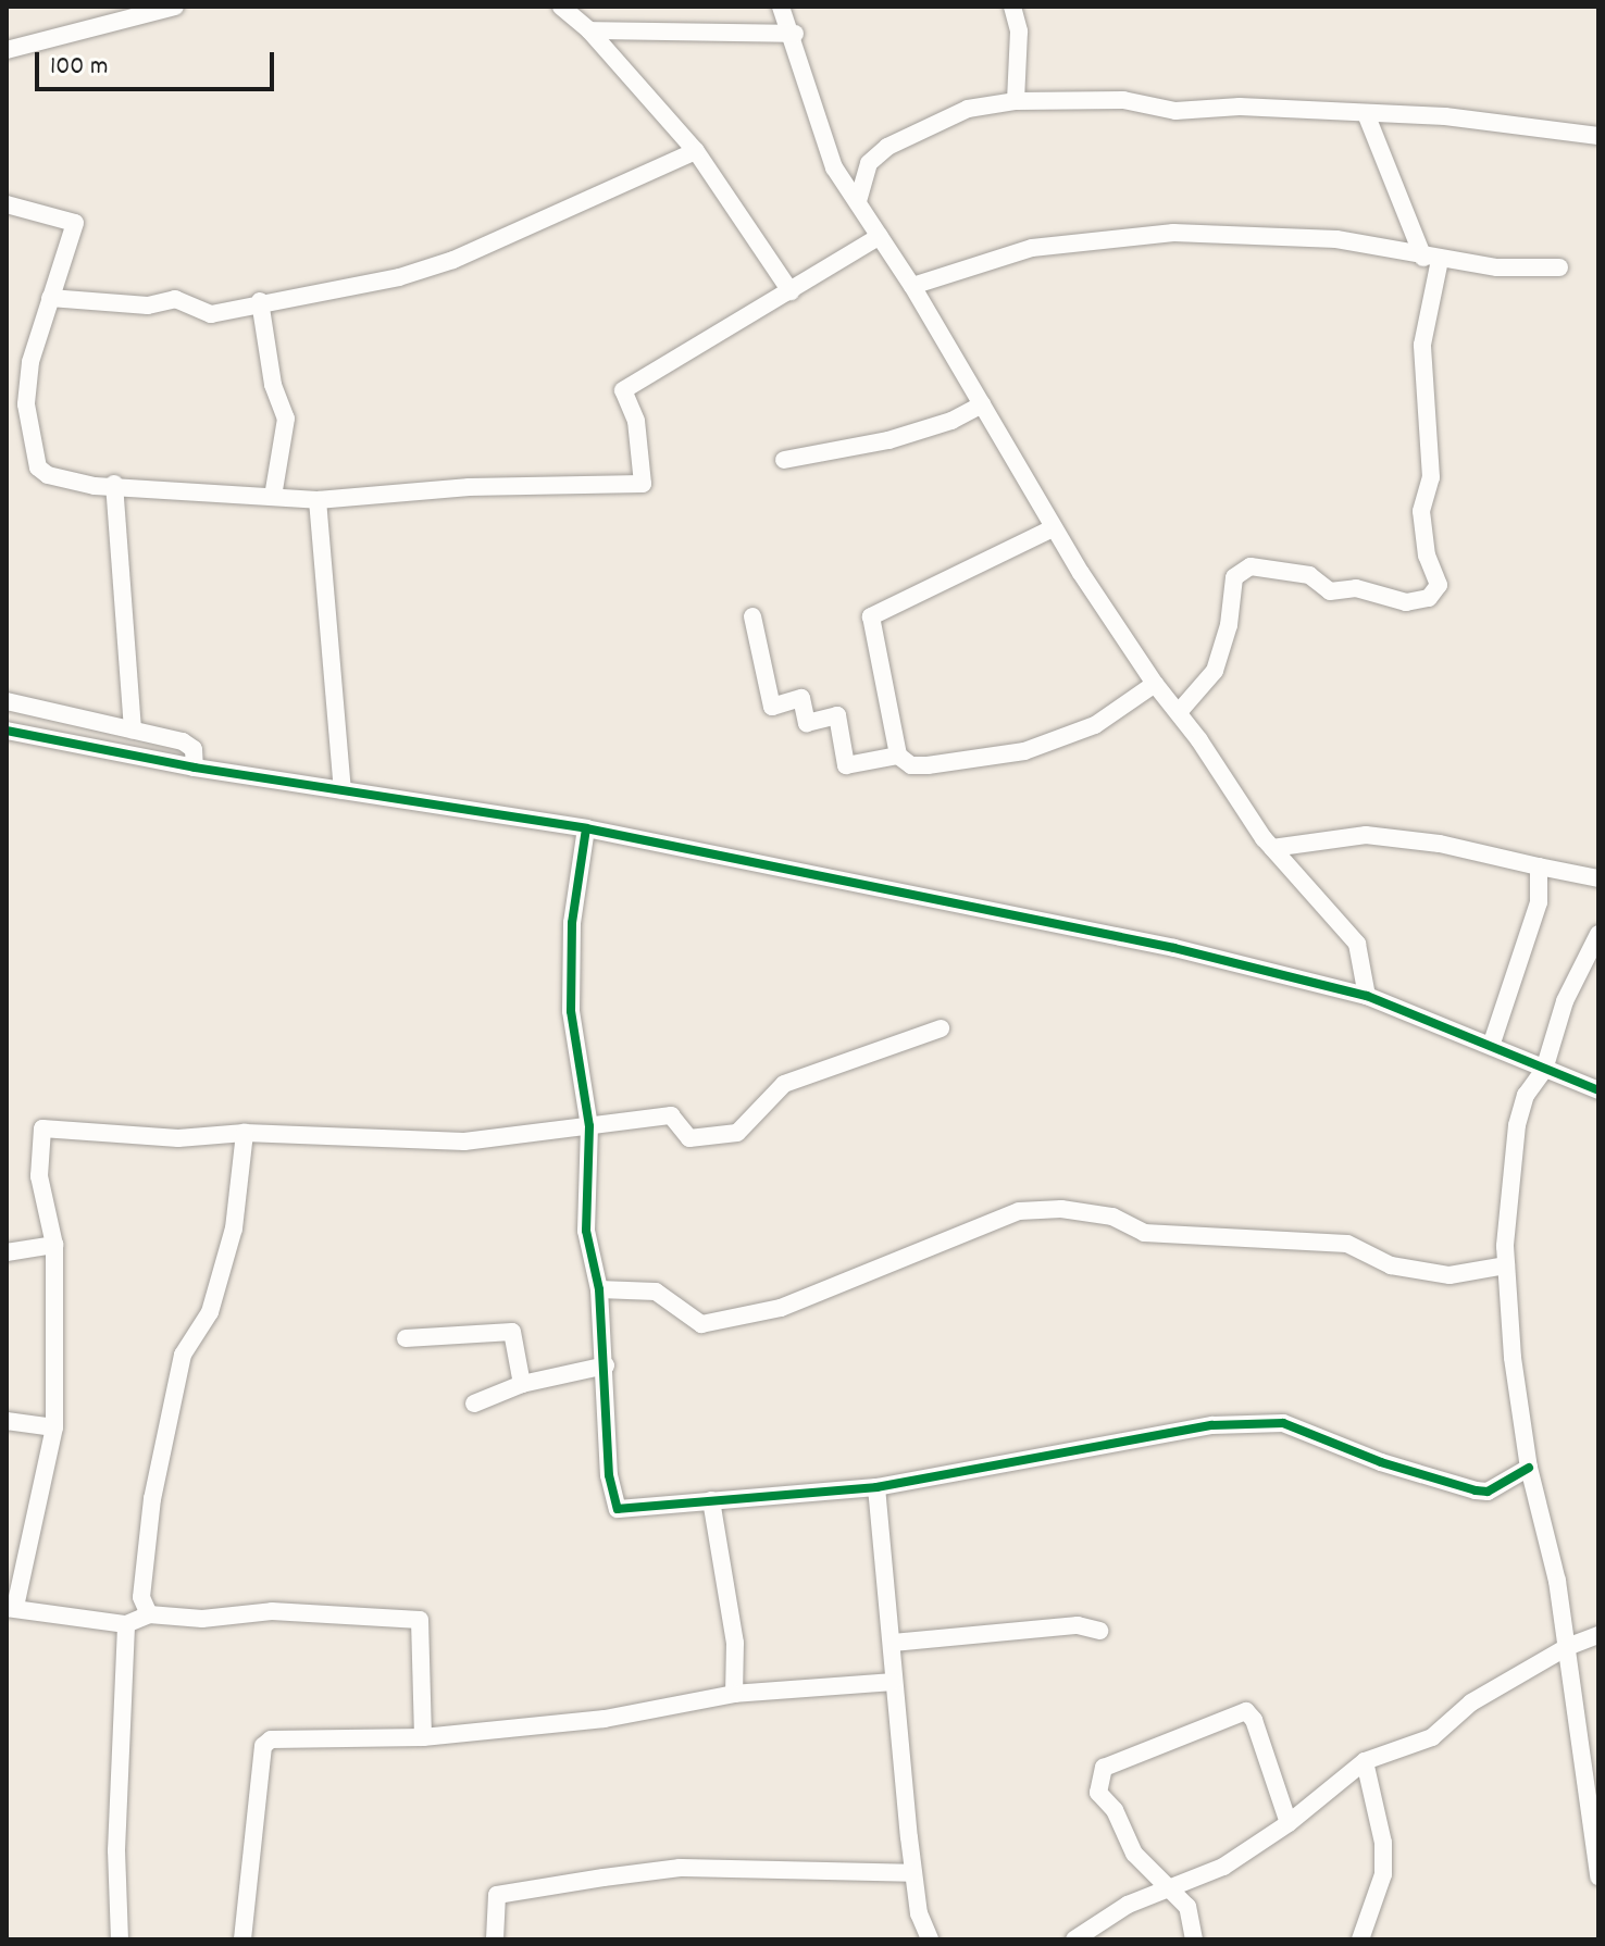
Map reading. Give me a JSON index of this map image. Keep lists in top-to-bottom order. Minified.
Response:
{"scale_bar":"100 m"}
